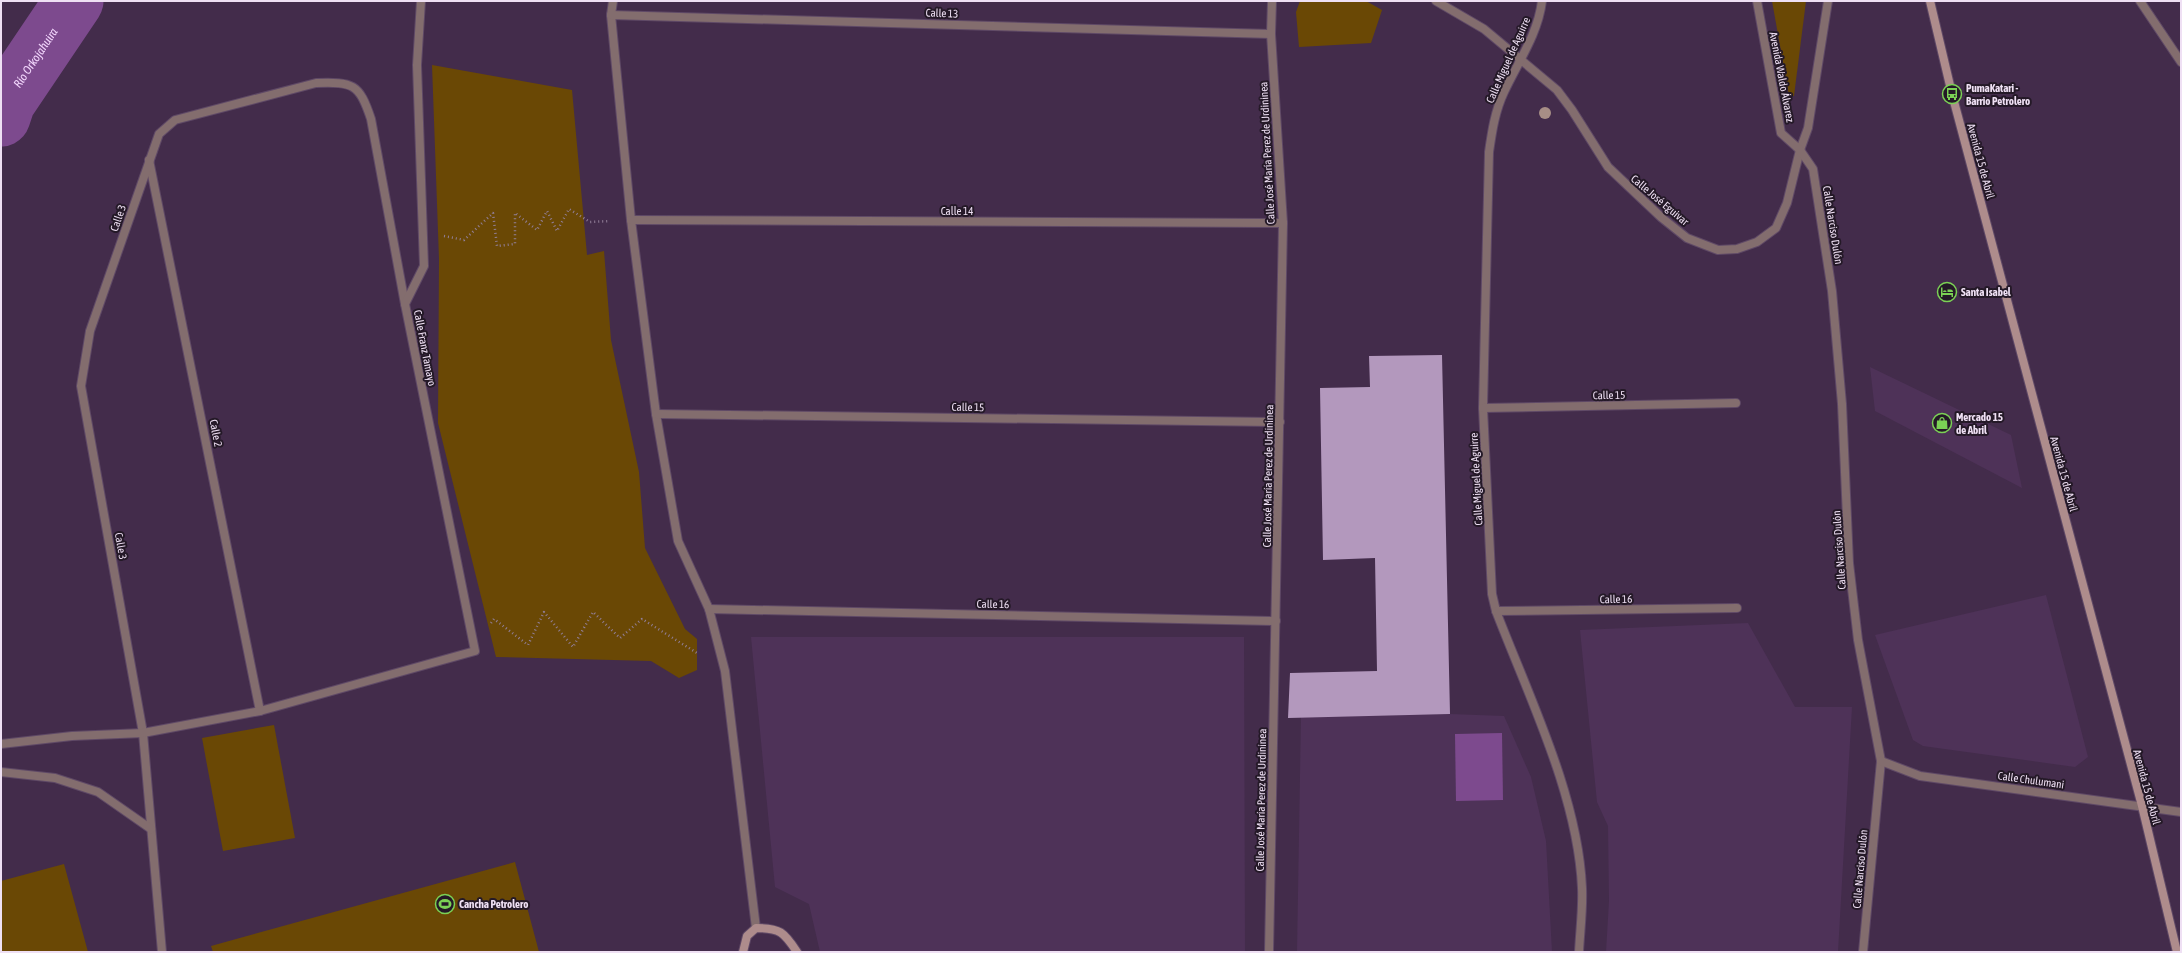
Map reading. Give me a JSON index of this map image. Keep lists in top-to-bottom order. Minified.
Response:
{"streets":{"main road":["Avenida 15 de Abril"],"street":["Calle 13","Calle Miguel de Aguirre","Avenida Waldo Álvarez","Calle José María Perez de Urdininea","Calle José Eguivar","Calle 14","Calle 3","Calle Narciso Dulón","Calle Franz Tamayo","Calle 15","Calle 2","Calle 16","Calle Chulumani"]},"crossings":[["Calle 13","Calle José María Perez de Urdininea"],["Calle Miguel de Aguirre","Calle José Eguivar"],["Calle Miguel de Aguirre","Calle 15"],["Calle Miguel de Aguirre","Calle 16"],["Avenida Waldo Álvarez","Calle José Eguivar"],["Avenida Waldo Álvarez","Calle Narciso Dulón"],["Calle José María Perez de Urdininea","Calle 14"],["Calle José María Perez de Urdininea","Calle 15"],["Calle José María Perez de Urdininea","Calle 16"],["Avenida 15 de Abril","Calle Chulumani"],["Calle José Eguivar","Calle Narciso Dulón"],["Calle 3","Calle Franz Tamayo"],["Calle 3","Calle 2"],["Calle Narciso Dulón","Calle Chulumani"]],"water":["Río Orkojahuira"],"places":{"bus stop":["PumaKatari - Barrio Petrolero"],"hotel":["Santa Isabel"],"shop":["Mercado 15 de Abril"],"sports":["Cancha Petrolero"]}}
